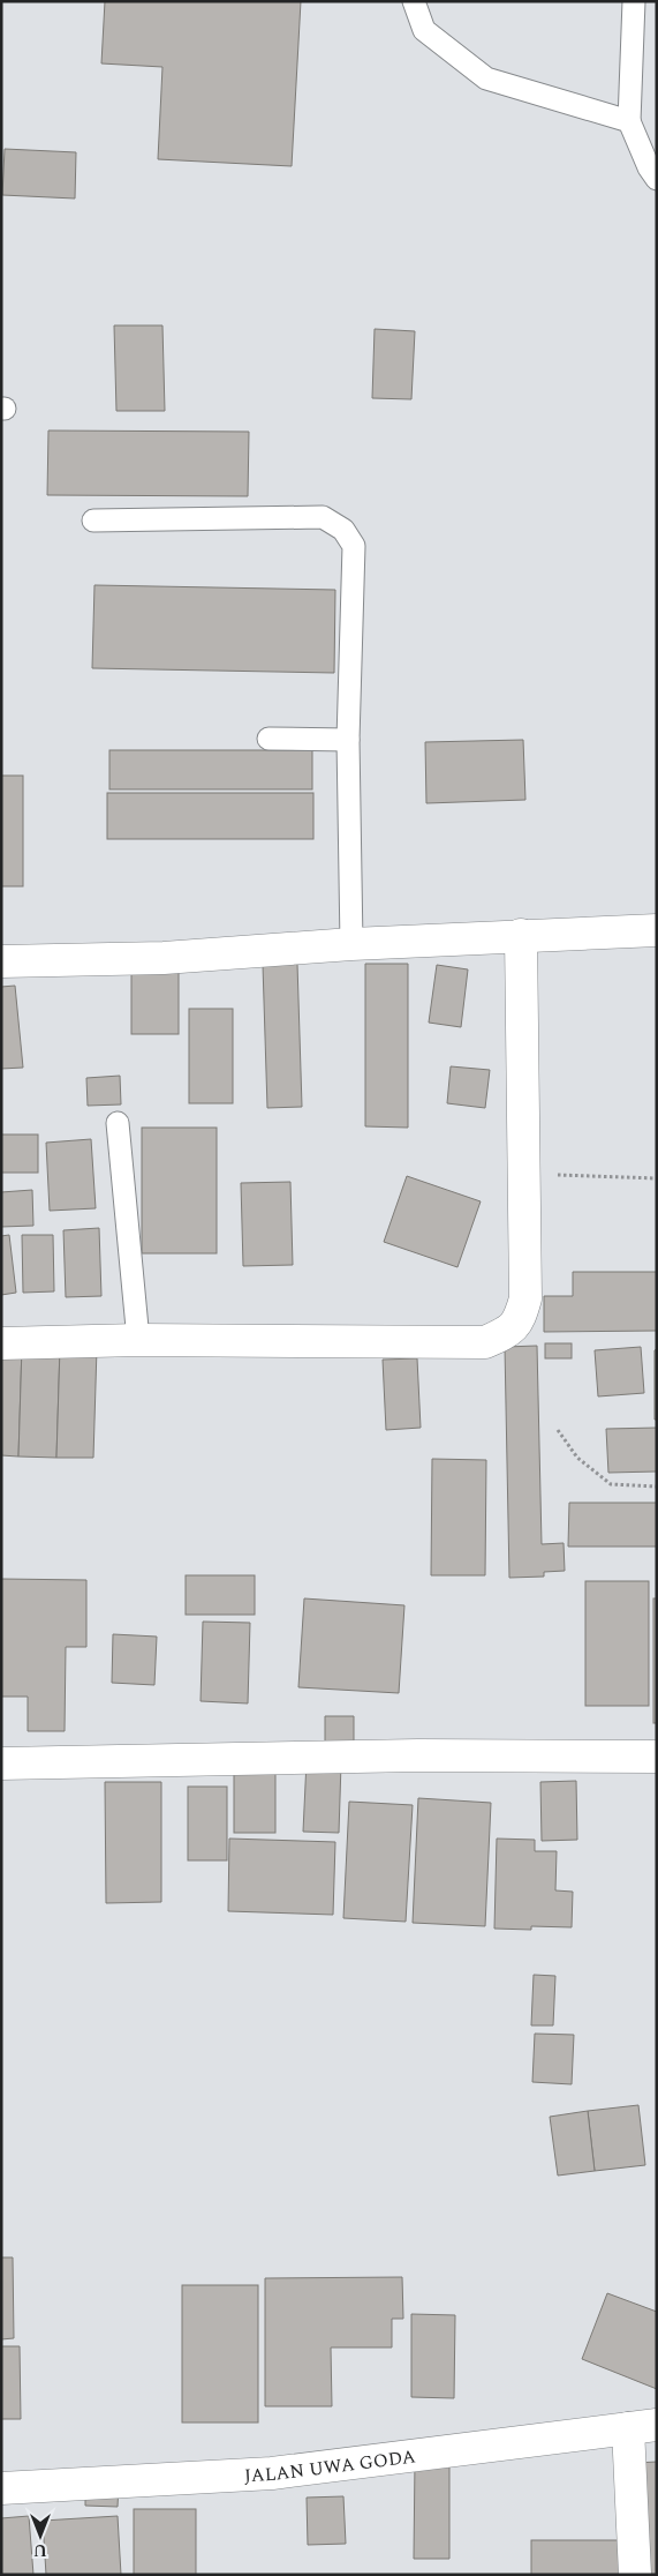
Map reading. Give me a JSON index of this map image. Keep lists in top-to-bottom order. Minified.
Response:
{"streets":{"street":["JALAN UWA GODA"]},"north":"bottom"}
